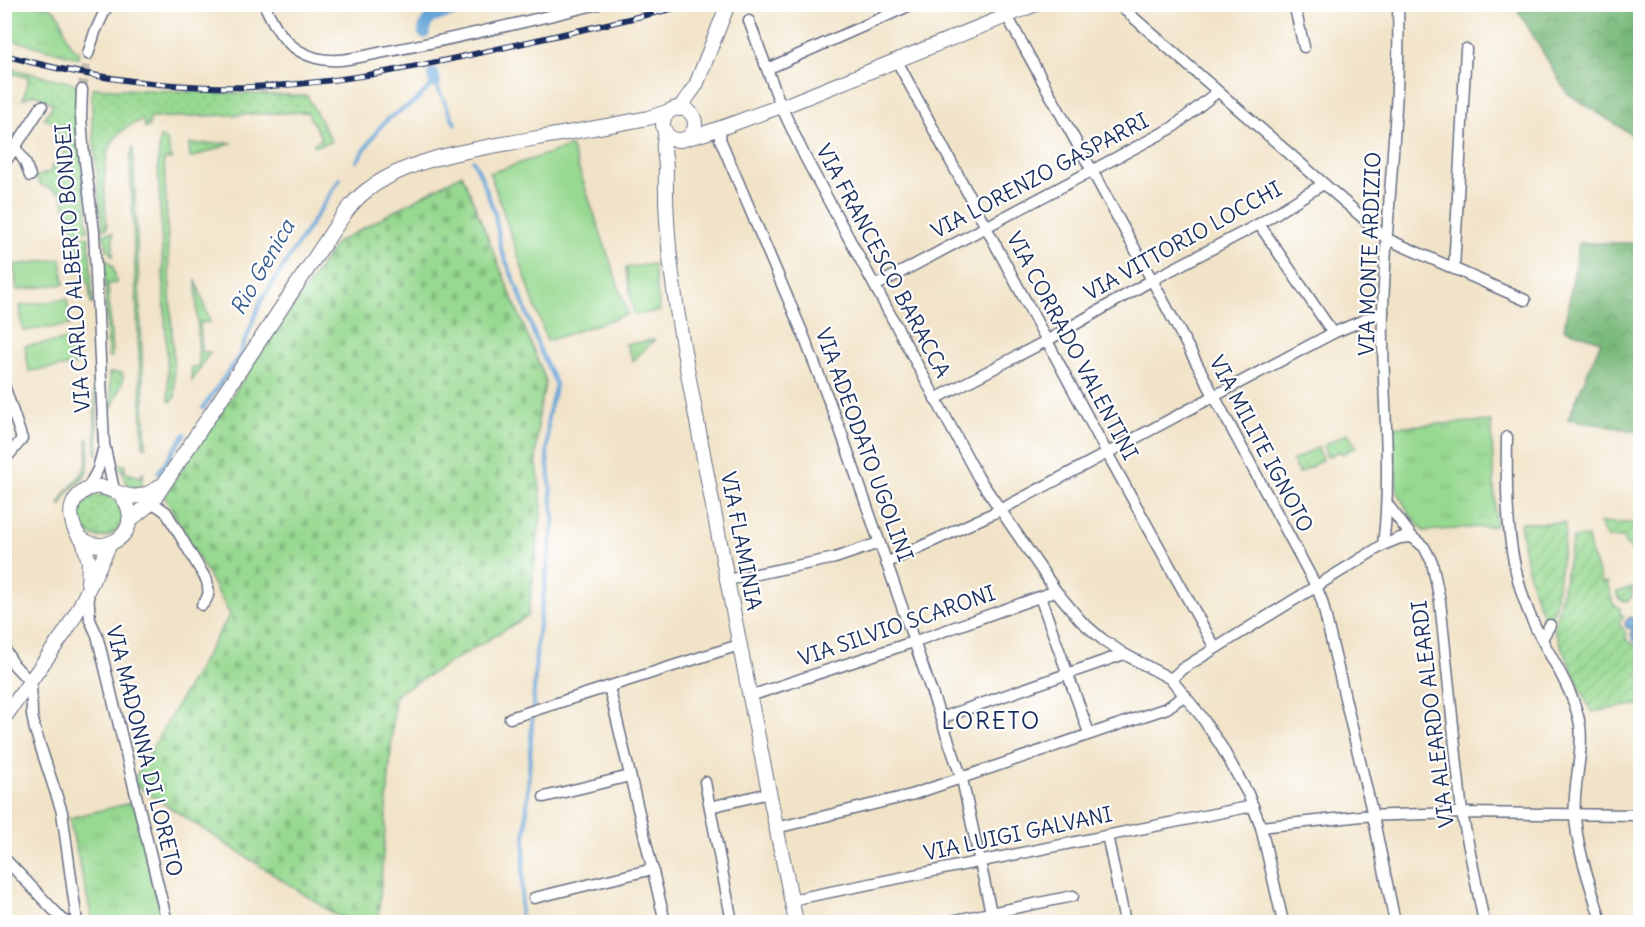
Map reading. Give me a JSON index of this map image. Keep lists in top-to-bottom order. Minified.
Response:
{"streets":{"street":["VIA LORENZO GASPARRI","VIA VITTORIO LOCCHI","VIA MONTE ARDIZIO","VIA FRANCESCO BARACCA","VIA CARLO ALBERTO BONDEI","VIA CORRADO VALENTINI","VIA MILITE IGNOTO","VIA ADEODATO UGOLINI","VIA FLAMINIA","VIA SILVIO SCARONI","VIA ALEARDO ALEARDI","VIA MADONNA DI LORETO","VIA LUIGI GALVANI"]},"crossings":[["VIA LORENZO GASPARRI","VIA FRANCESCO BARACCA"],["VIA LORENZO GASPARRI","VIA CORRADO VALENTINI"],["VIA LORENZO GASPARRI","VIA MILITE IGNOTO"],["VIA VITTORIO LOCCHI","VIA FRANCESCO BARACCA"],["VIA VITTORIO LOCCHI","VIA CORRADO VALENTINI"],["VIA VITTORIO LOCCHI","VIA MILITE IGNOTO"],["VIA FRANCESCO BARACCA","VIA SILVIO SCARONI"],["VIA ADEODATO UGOLINI","VIA SILVIO SCARONI"],["VIA ADEODATO UGOLINI","VIA LUIGI GALVANI"],["VIA FLAMINIA","VIA SILVIO SCARONI"],["VIA FLAMINIA","VIA LUIGI GALVANI"]],"districts":["LORETO"],"water":["Rio Genica"]}
